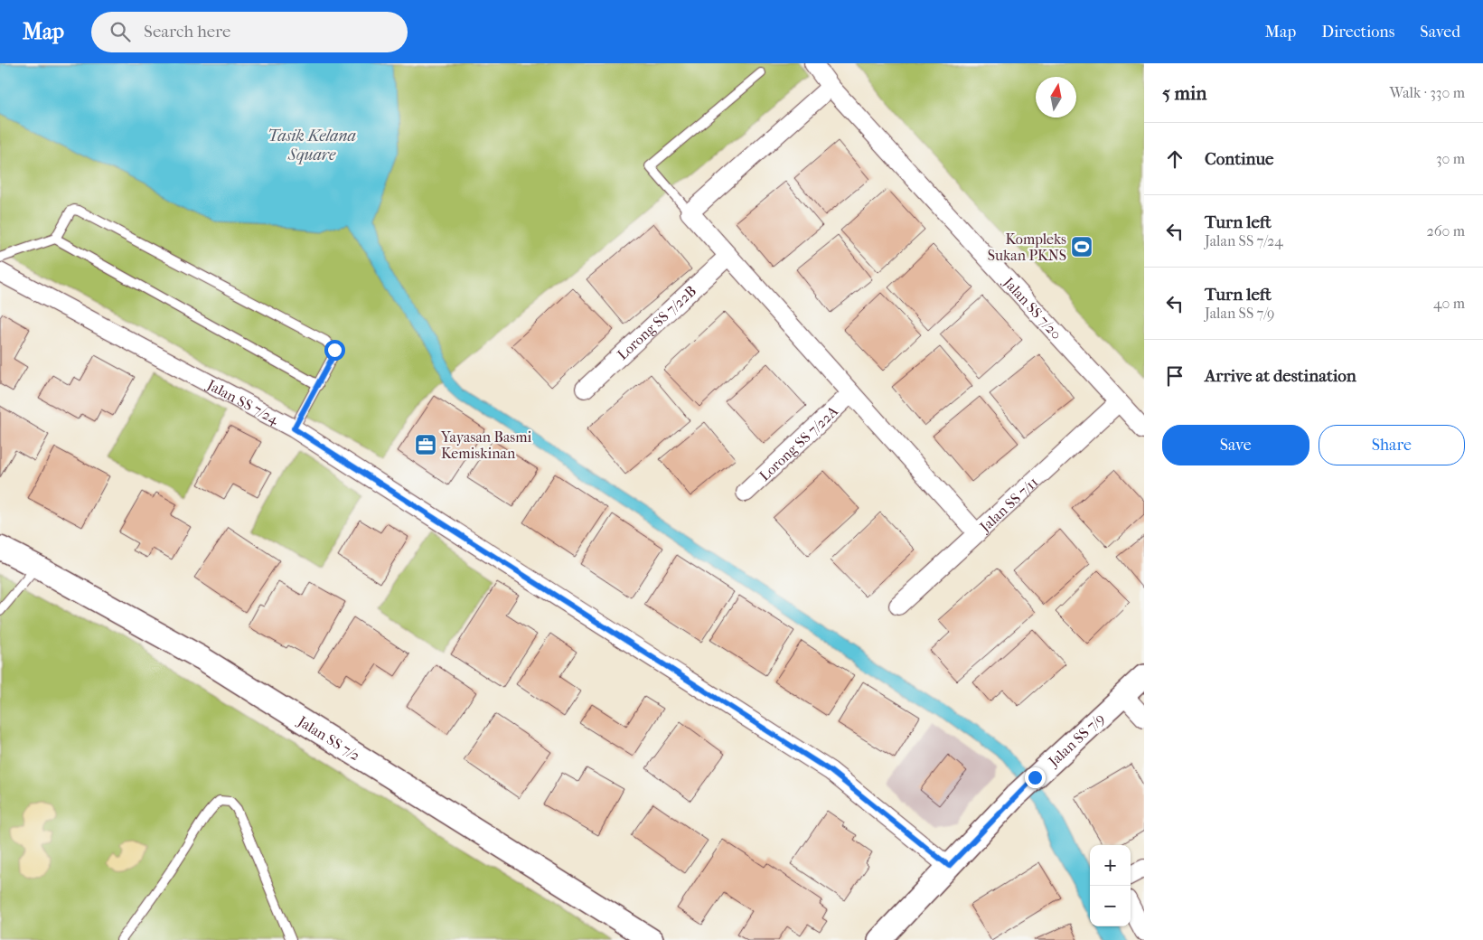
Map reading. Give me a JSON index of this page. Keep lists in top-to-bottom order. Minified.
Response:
{"streets":{"street":["Jalan SS 7/20","Lorong SS 7/22B","Jalan SS 7/24","Lorong SS 7/22A","Jalan SS 7/11","Jalan SS 7/2","Jalan SS 7/9"]},"crossings":[["Jalan SS 7/20","Jalan SS 7/11"],["Jalan SS 7/24","Jalan SS 7/9"]],"water":["Tasik Kelana Square"],"places":{"sports":["Kompleks Sukan PKNS"],"office":["Yayasan Basmi Kemiskinan"]},"north":"top","page":{"header":"Map","search":"Search here","nav":["Map","Directions","Saved"],"heading":["5 min","Walk · 330 m"],"list":[["Continue","30 m"],["Turn left","Jalan SS 7/24","260 m"],["Turn left","Jalan SS 7/9","40 m"],"Arrive at destination"],"buttons":["Save","Share"],"map_buttons":["+","−"]}}
